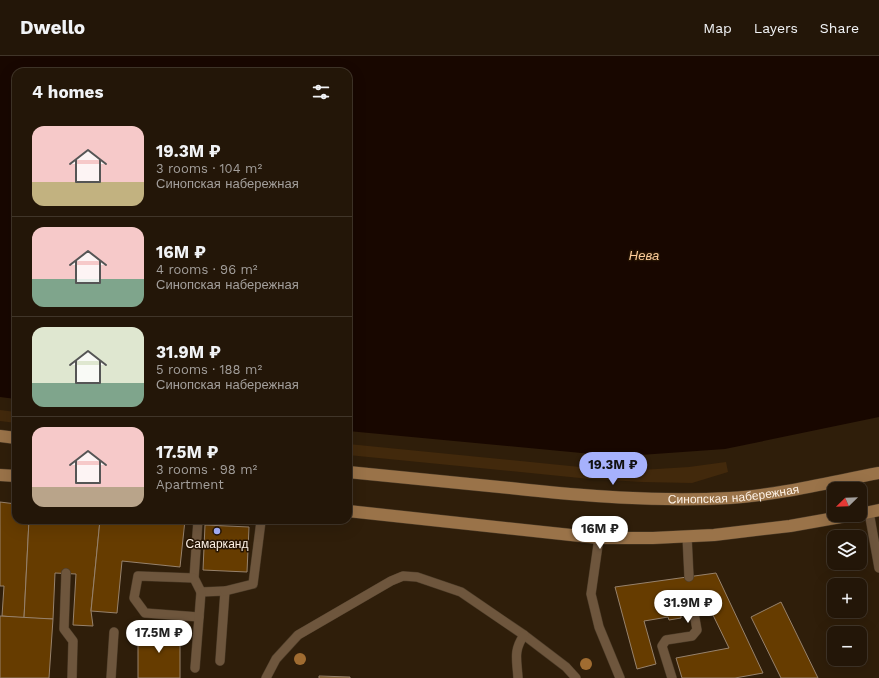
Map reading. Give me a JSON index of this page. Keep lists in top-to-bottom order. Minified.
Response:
{"streets":{"main road":["Синопская набережная"]},"water":["Нева"],"places":["Самарканд"],"north":"bottom left","page":{"header":"Dwello","nav":["Map","Layers","Share"],"heading":"4 homes","list":[{"name":"19.3M ₽","note":"3 rooms · 104 m² · Синопская набережная"},{"name":"16M ₽","note":"4 rooms · 96 m² · Синопская набережная"},{"name":"31.9M ₽","note":"5 rooms · 188 m² · Синопская набережная"},{"name":"17.5M ₽","note":"3 rooms · 98 m² · Apartment"}],"price":["19.3M ₽","16M ₽","31.9M ₽","17.5M ₽"],"map_buttons":["+","−"]}}
